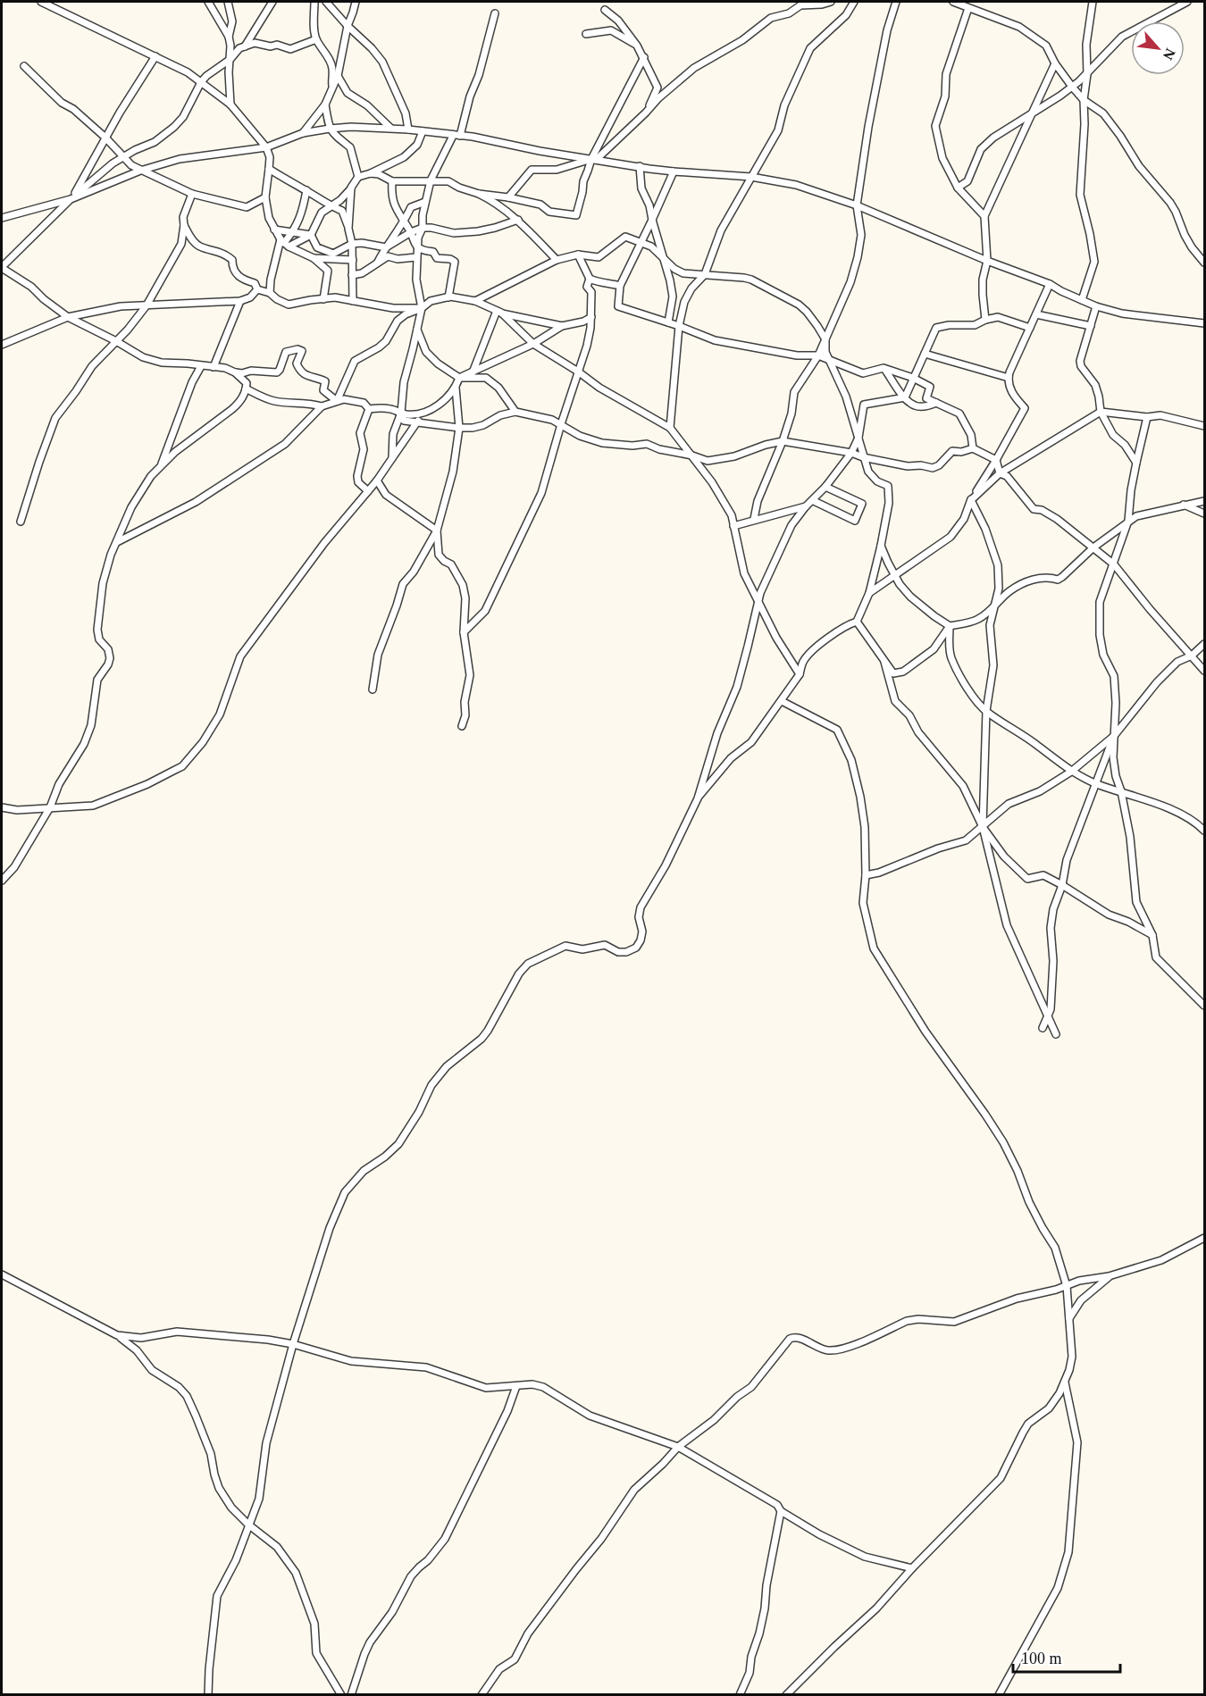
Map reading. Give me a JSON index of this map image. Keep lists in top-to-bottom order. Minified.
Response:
{"scale_bar":"100 m","north":"bottom right"}
